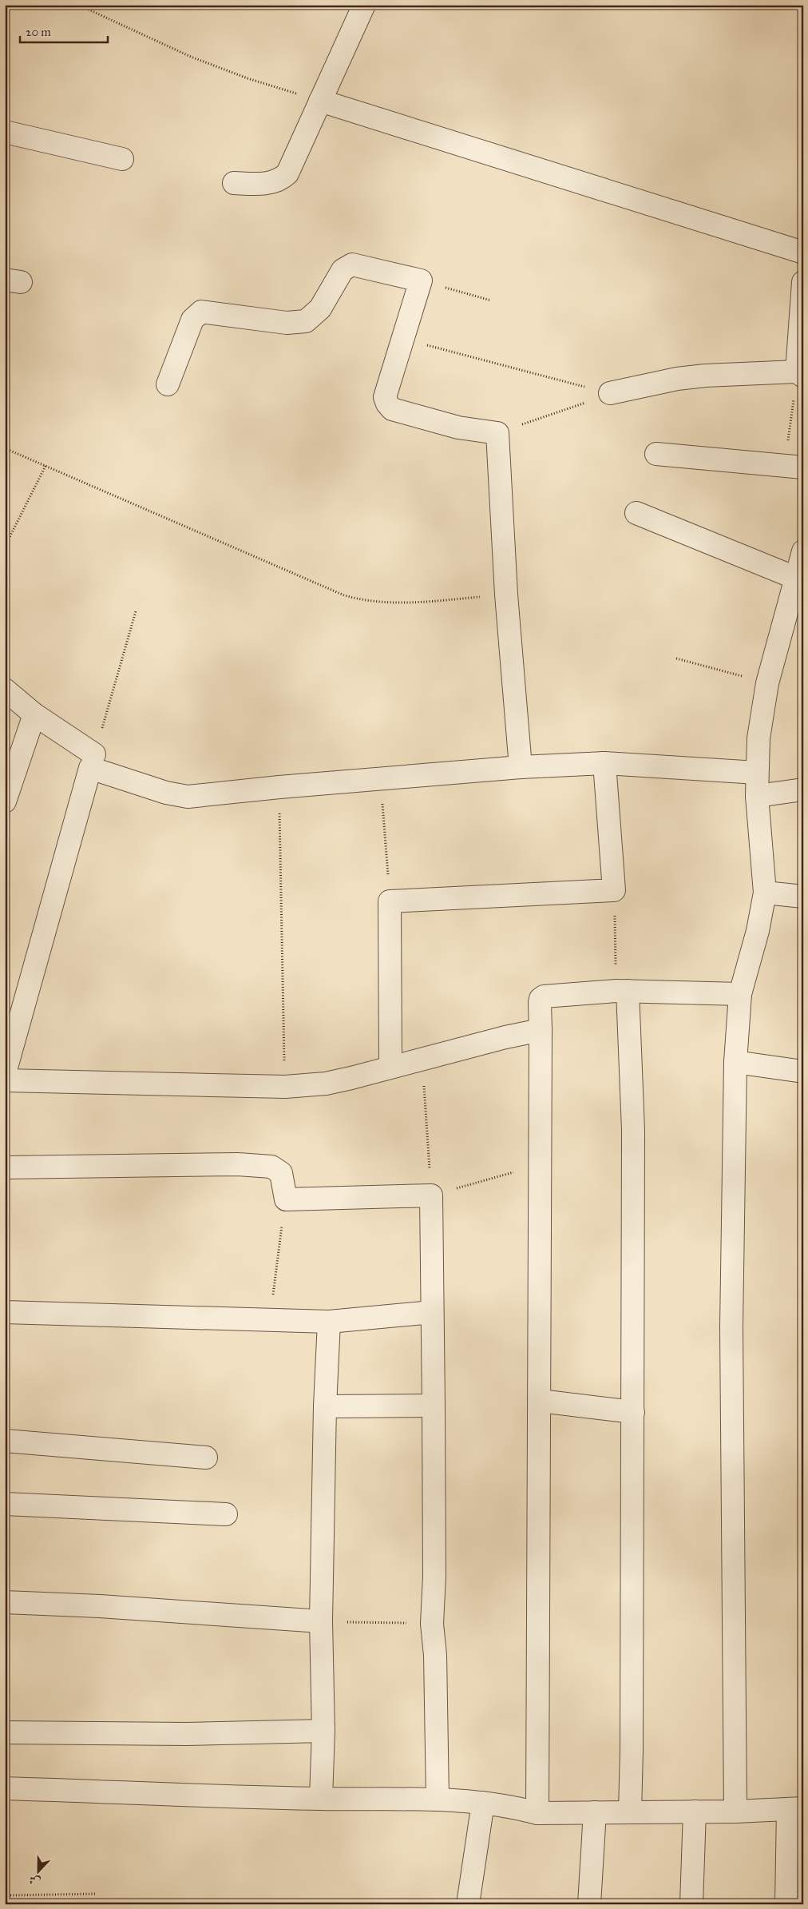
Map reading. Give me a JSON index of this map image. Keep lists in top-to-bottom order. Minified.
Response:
{"scale_bar":"20 m","north":"bottom"}
